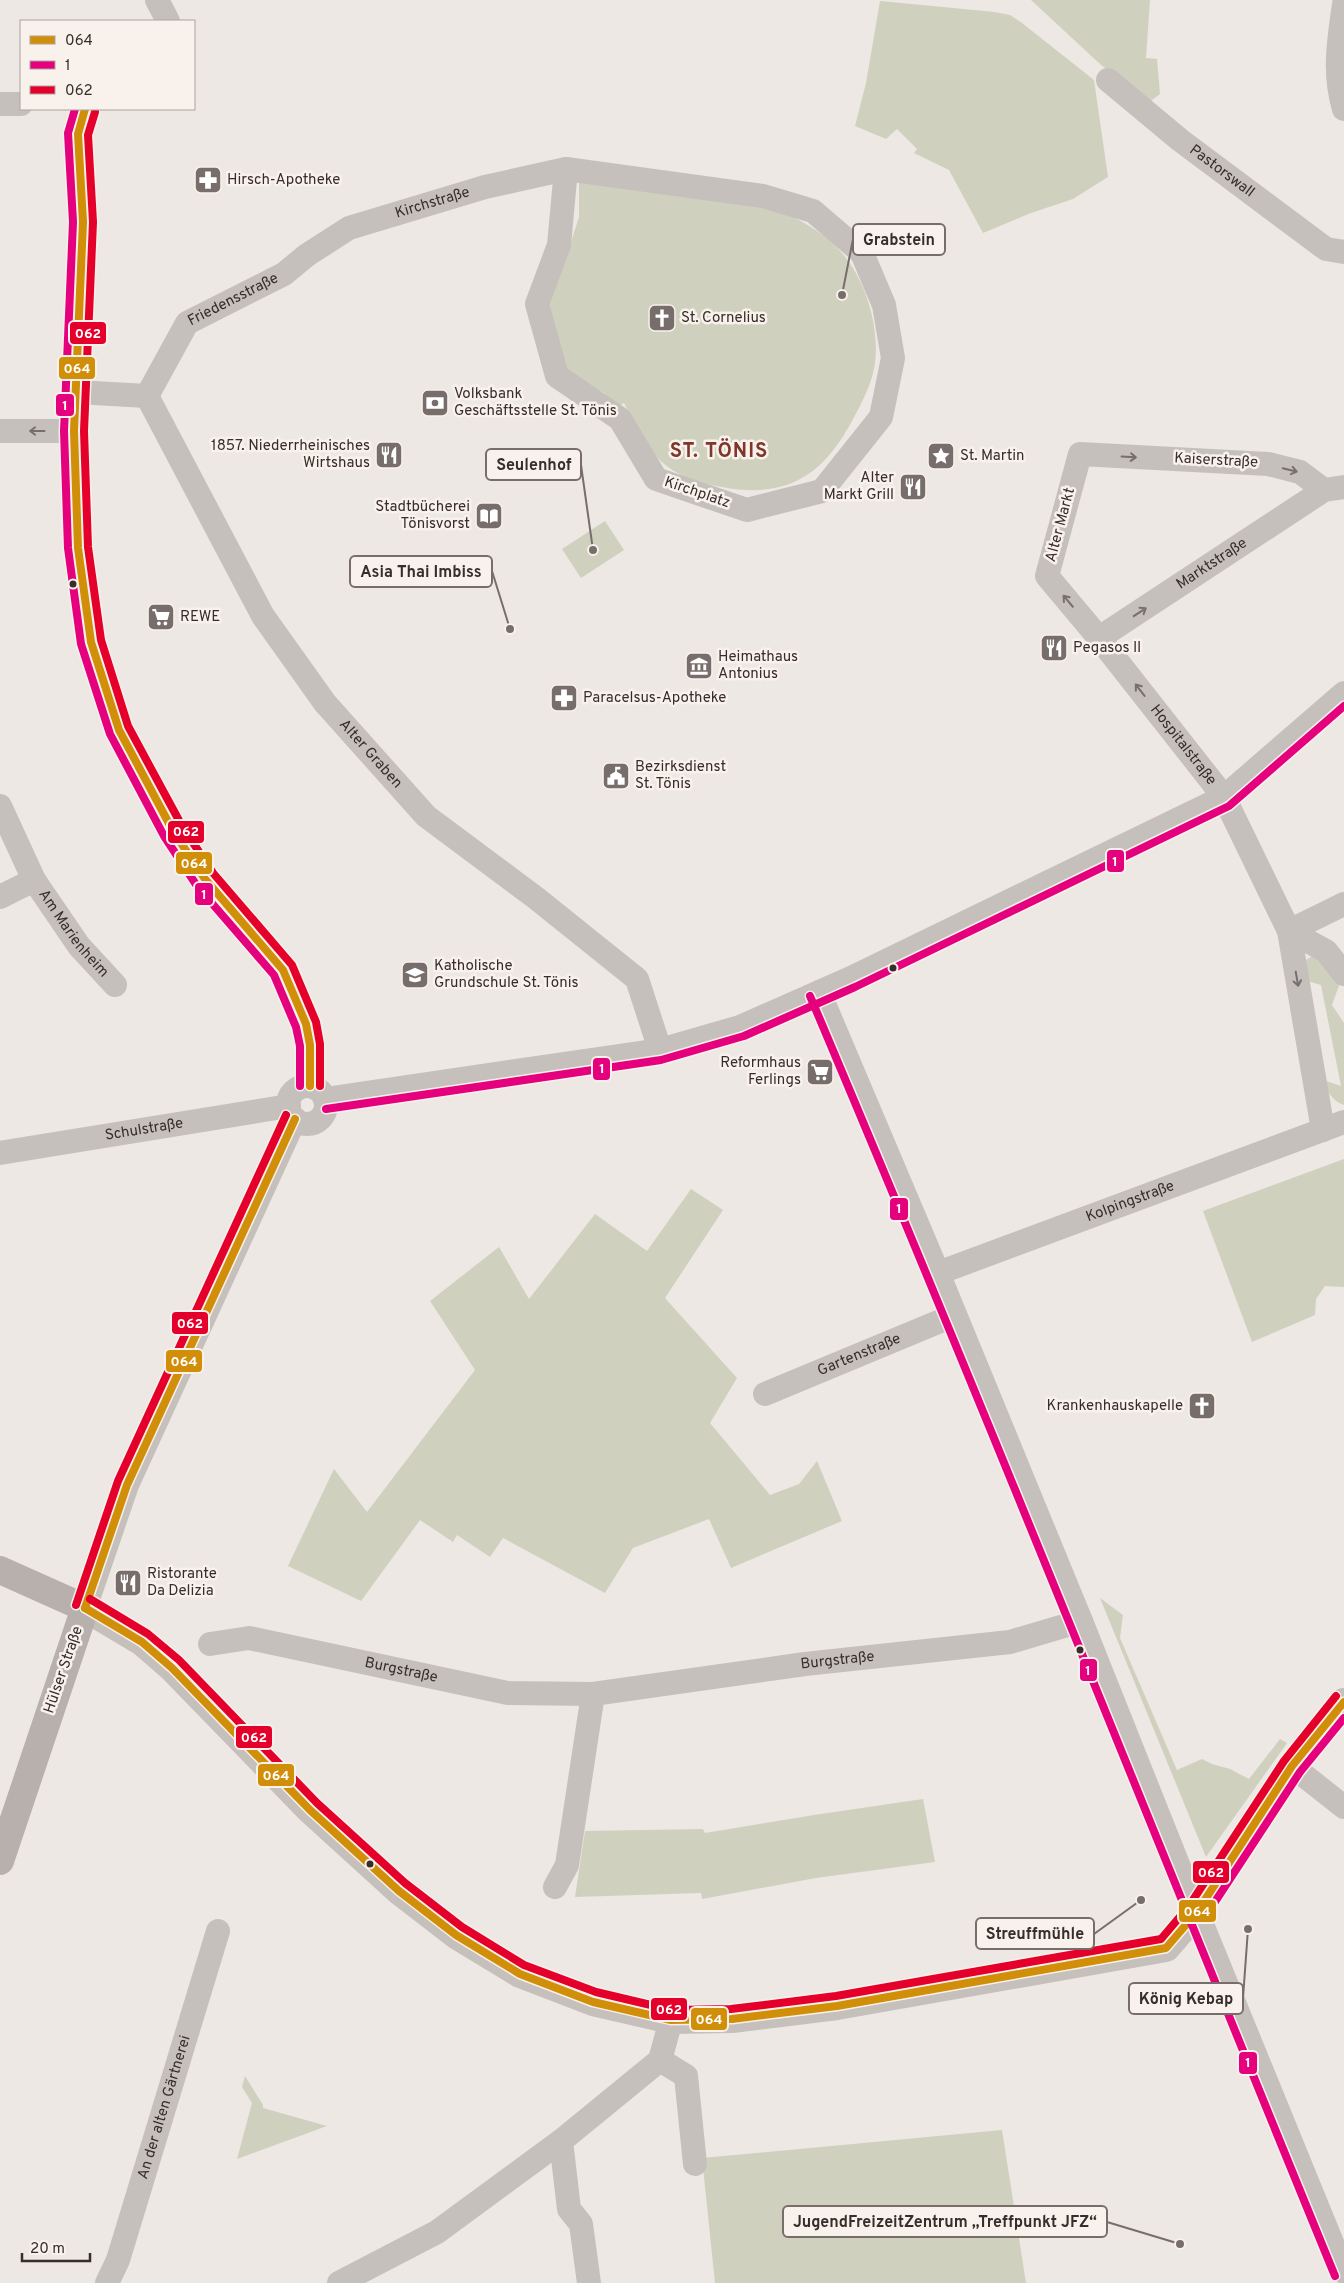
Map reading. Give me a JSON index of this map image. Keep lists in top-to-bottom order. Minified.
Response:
{"streets":{"main road":["Hülser Straße"],"street":["Pastorswall","Kirchstraße","Friedensstraße","Kaiserstraße","Kirchplatz","Alter Markt","Marktstraße","Hospitalstraße","Alter Graben","Am Marienheim","Schulstraße","Kolpingstraße","Gartenstraße","Burgstraße","An der alten Gärtnerei"]},"crossings":[["Kirchstraße","Friedensstraße"],["Kirchstraße","Kirchplatz"],["Friedensstraße","Alter Graben"],["Kaiserstraße","Alter Markt"],["Kaiserstraße","Marktstraße"],["Alter Markt","Marktstraße"],["Alter Markt","Hospitalstraße"],["Marktstraße","Hospitalstraße"],["Hospitalstraße","Kolpingstraße"],["Schulstraße","Hülser Straße"]],"one_way":["Kaiserstraße","Alter Markt","Hospitalstraße"],"districts":["ST. TÖNIS"],"places":{"pharmacy":["Hirsch-Apotheke","Paracelsus-Apotheke"],"other":["Grabstein","Seulenhof","Asia Thai Imbiss","Streuffmühle","König Kebap","JugendFreizeitZentrum „Treffpunkt JFZ“"],"church":["St. Cornelius","Krankenhauskapelle"],"bank":["Volksbank Geschäftsstelle St. Tönis"],"restaurant":["1857. Niederrheinisches Wirtshaus","Alter Markt Grill","Pegasos II","Ristorante Da Delizia"],"place":["St. Martin"],"library":["Stadtbücherei Tönisvorst"],"supermarket":["REWE","Reformhaus Ferlings"],"museum":["Heimathaus Antonius"],"public building":["Bezirksdienst St. Tönis"],"school or university":["Katholische Grundschule St. Tönis"]},"lines":["transit line 064","transit line 1","transit line 062"],"legend":["064","1","062"],"scale_bar":"20 m"}
